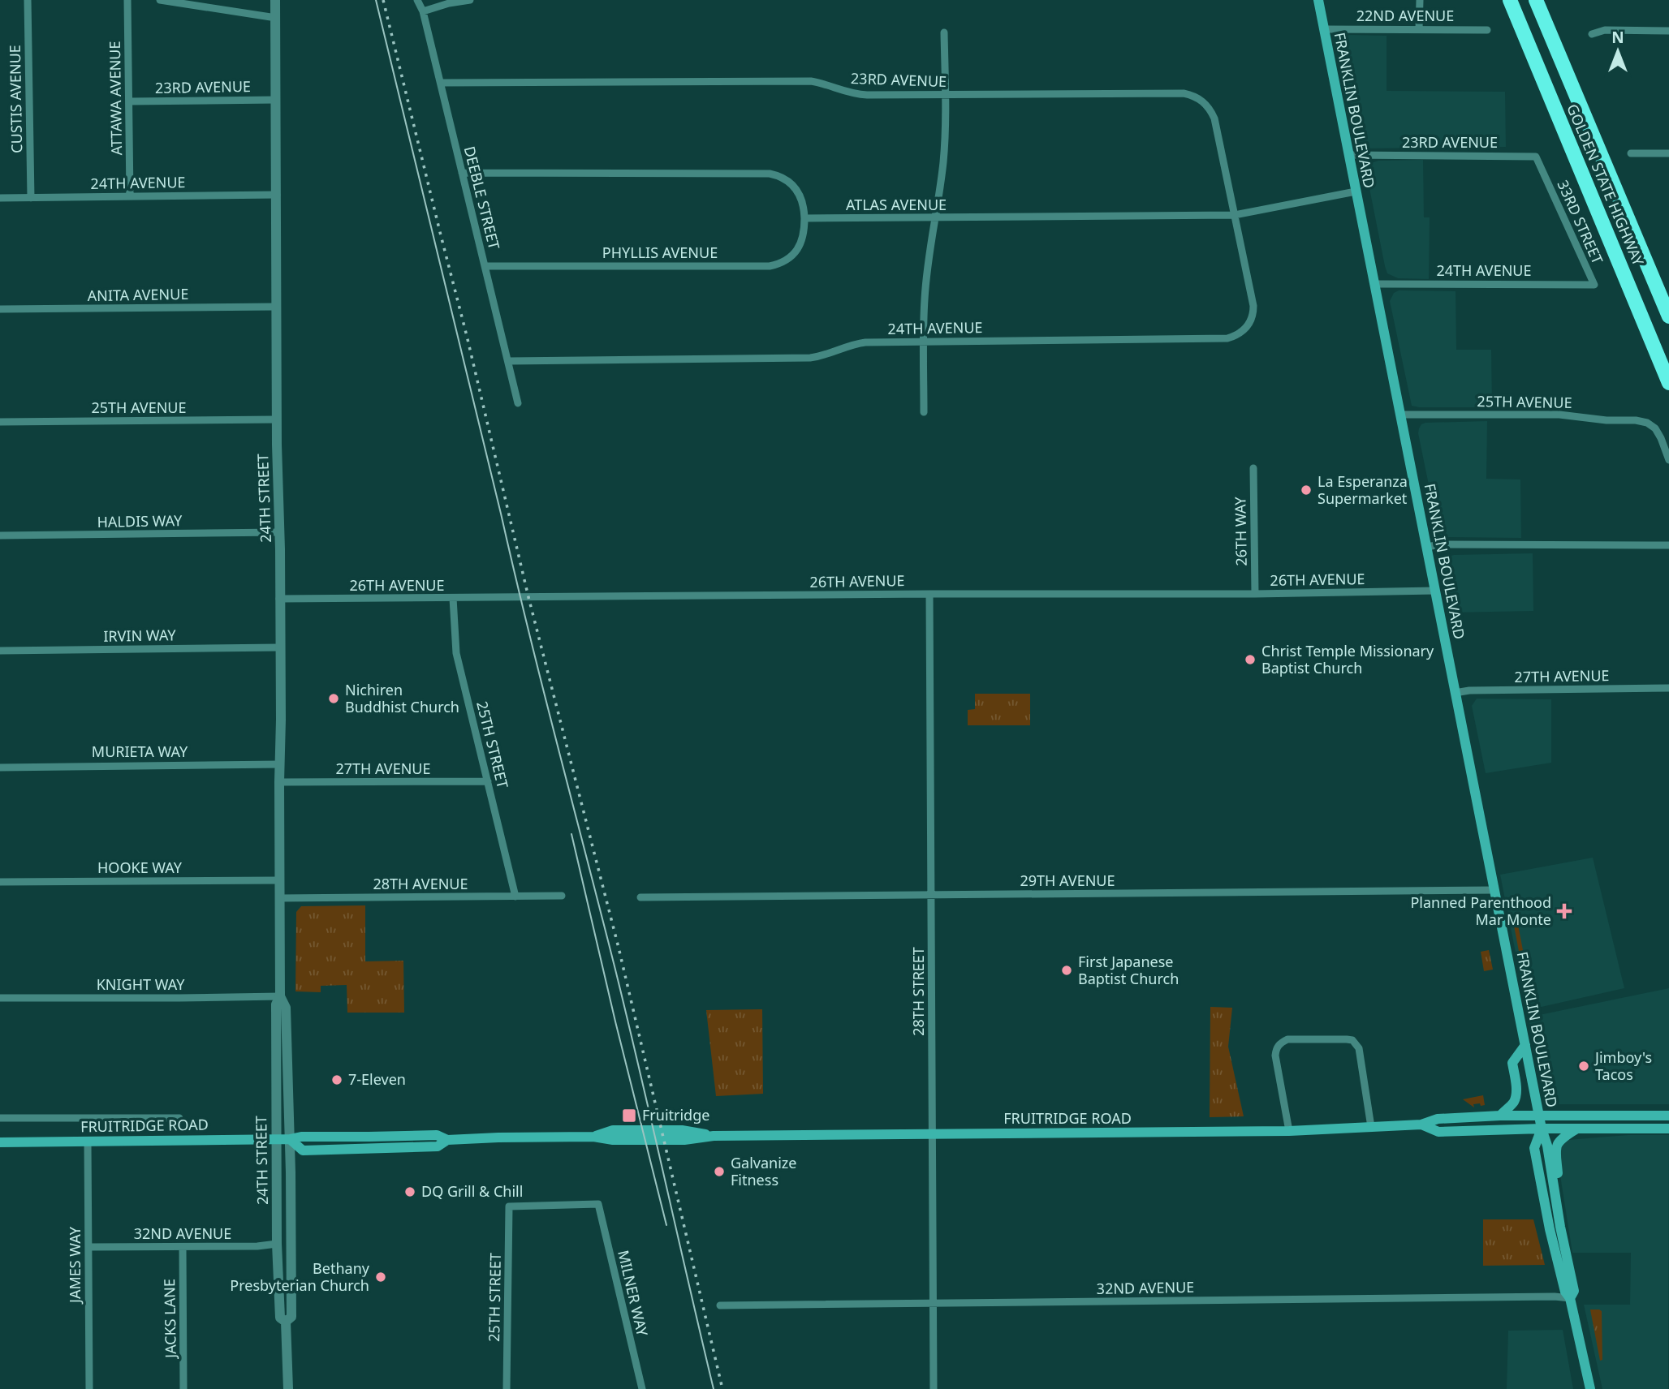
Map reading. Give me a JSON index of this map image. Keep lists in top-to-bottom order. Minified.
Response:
{"streets":{"highway":["GOLDEN STATE HIGHWAY"],"main road":["FRANKLIN BOULEVARD","FRUITRIDGE ROAD"],"street":["22ND AVENUE","23RD AVENUE","ATTAWA AVENUE","CUSTIS AVENUE","24TH AVENUE","DEEBLE STREET","ATLAS AVENUE","33RD STREET","PHYLLIS AVENUE","ANITA AVENUE","25TH AVENUE","24TH STREET","HALDIS WAY","26TH WAY","26TH AVENUE","IRVIN WAY","27TH AVENUE","25TH STREET","MURIETA WAY","HOOKE WAY","29TH AVENUE","28TH AVENUE","KNIGHT WAY","28TH STREET","32ND AVENUE","JAMES WAY","MILNER WAY","JACKS LANE"]},"crossings":[["22ND AVENUE","FRANKLIN BOULEVARD"],["23RD AVENUE","ATTAWA AVENUE"],["23RD AVENUE","FRANKLIN BOULEVARD"],["23RD AVENUE","24TH AVENUE"],["23RD AVENUE","DEEBLE STREET"],["23RD AVENUE","ATLAS AVENUE"],["23RD AVENUE","33RD STREET"],["23RD AVENUE","24TH STREET"],["ATTAWA AVENUE","24TH AVENUE"],["CUSTIS AVENUE","24TH AVENUE"],["FRANKLIN BOULEVARD","24TH AVENUE"],["FRANKLIN BOULEVARD","ATLAS AVENUE"],["FRANKLIN BOULEVARD","25TH AVENUE"],["FRANKLIN BOULEVARD","26TH AVENUE"],["FRANKLIN BOULEVARD","27TH AVENUE"],["FRANKLIN BOULEVARD","29TH AVENUE"],["FRANKLIN BOULEVARD","FRUITRIDGE ROAD"],["FRANKLIN BOULEVARD","32ND AVENUE"],["24TH AVENUE","DEEBLE STREET"],["24TH AVENUE","ATLAS AVENUE"],["24TH AVENUE","33RD STREET"],["24TH AVENUE","24TH STREET"],["DEEBLE STREET","PHYLLIS AVENUE"],["ATLAS AVENUE","PHYLLIS AVENUE"],["ANITA AVENUE","24TH STREET"],["25TH AVENUE","24TH STREET"],["24TH STREET","HALDIS WAY"],["24TH STREET","26TH AVENUE"],["24TH STREET","IRVIN WAY"],["24TH STREET","27TH AVENUE"],["24TH STREET","MURIETA WAY"],["24TH STREET","HOOKE WAY"],["24TH STREET","28TH AVENUE"],["24TH STREET","KNIGHT WAY"],["24TH STREET","FRUITRIDGE ROAD"],["24TH STREET","32ND AVENUE"],["26TH WAY","26TH AVENUE"],["26TH AVENUE","25TH STREET"],["26TH AVENUE","28TH STREET"],["27TH AVENUE","25TH STREET"],["25TH STREET","28TH AVENUE"],["25TH STREET","MILNER WAY"],["29TH AVENUE","28TH STREET"],["28TH STREET","FRUITRIDGE ROAD"],["28TH STREET","32ND AVENUE"],["FRUITRIDGE ROAD","JAMES WAY"],["32ND AVENUE","JAMES WAY"],["32ND AVENUE","JACKS LANE"]],"places":{"other":["La Esperanza Supermarket","Christ Temple Missionary Baptist Church","Nichiren Buddhist Church","First Japanese Baptist Church","Jimboy's Tacos","7-Eleven","Galvanize Fitness","DQ Grill & Chill","Bethany Presbyterian Church"],"health":["Planned Parenthood Mar Monte"],"transit":["Fruitridge"]},"north":"top"}
